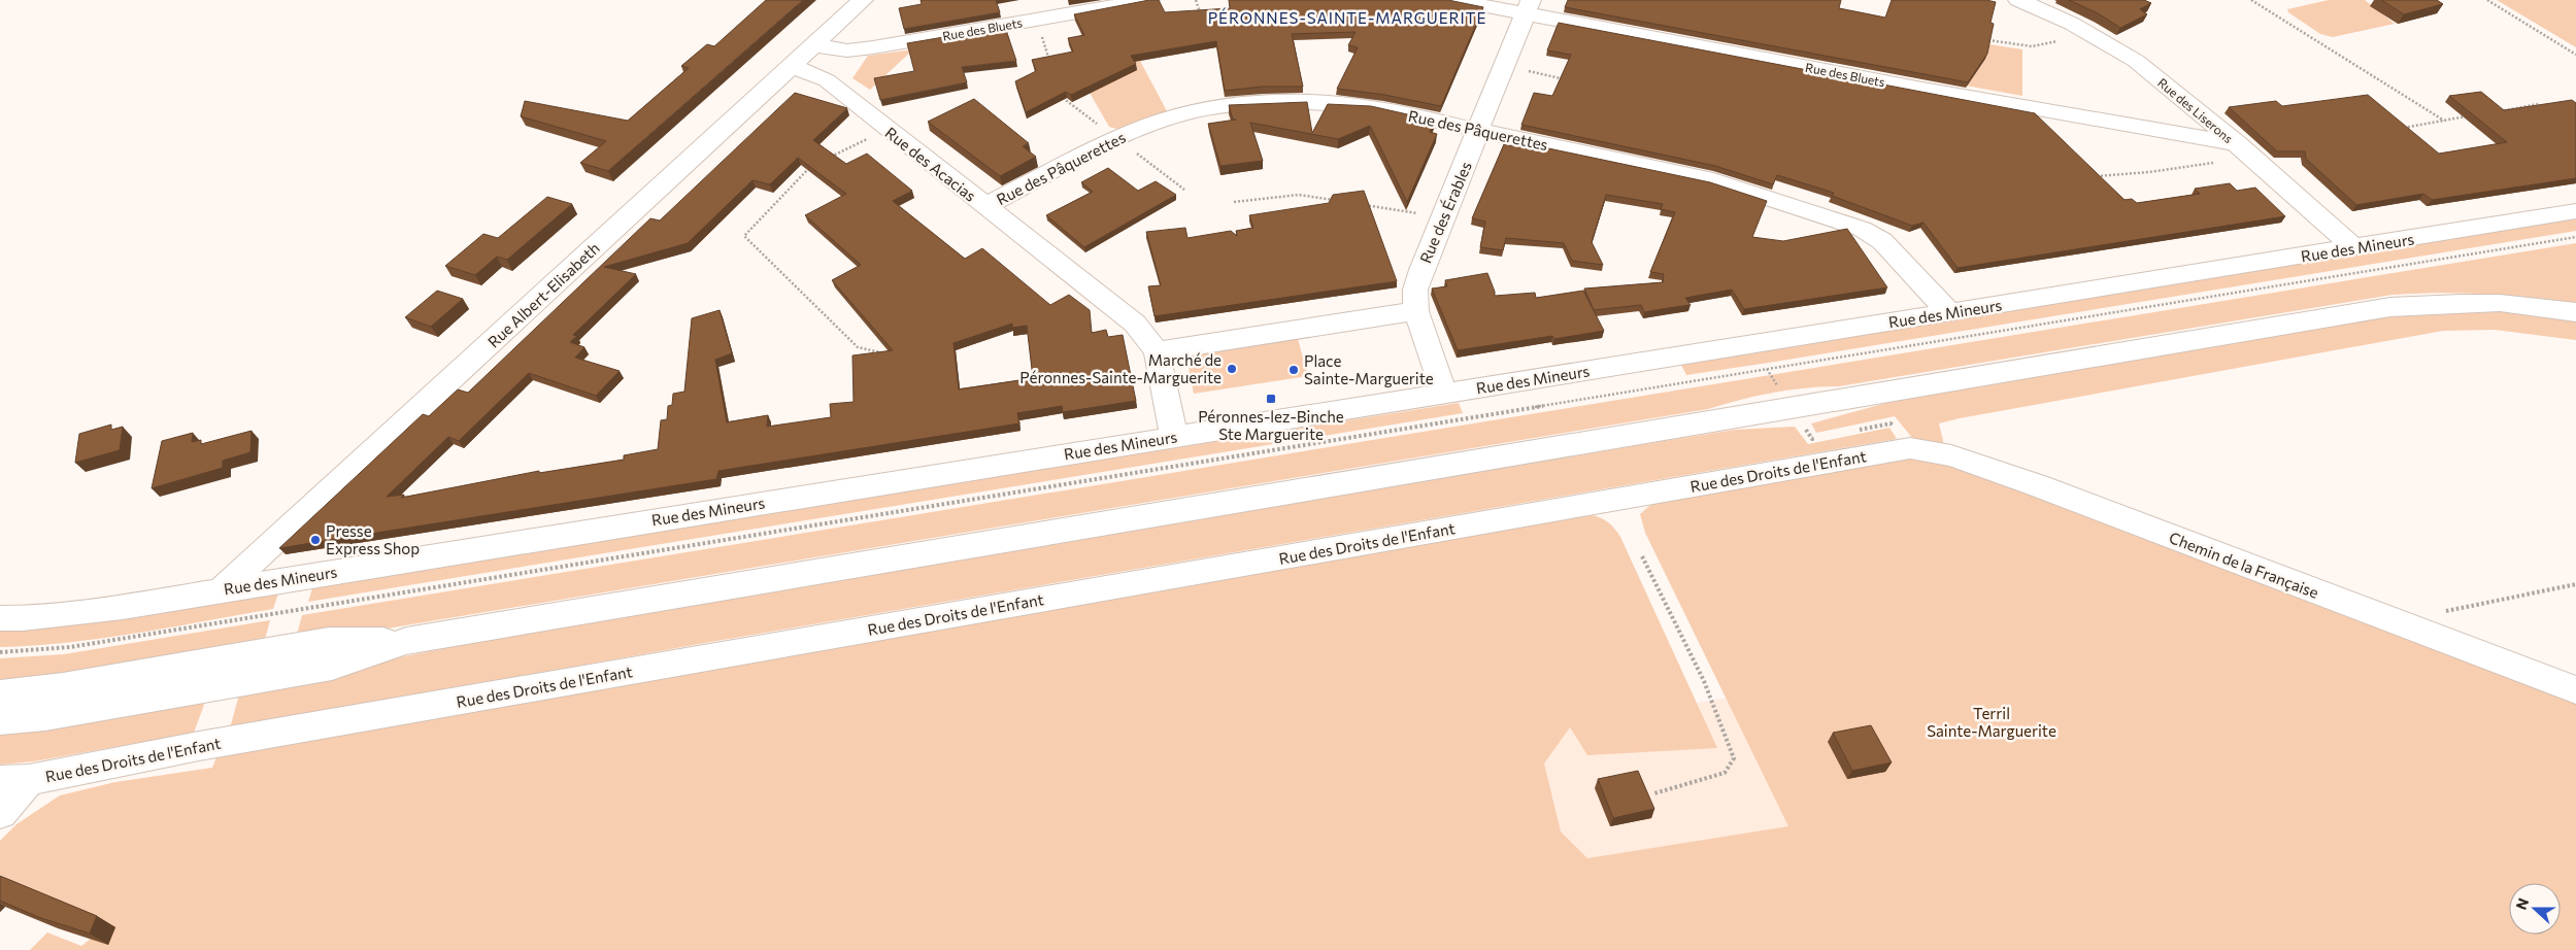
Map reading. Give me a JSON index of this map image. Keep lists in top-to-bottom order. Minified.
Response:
{"streets":{"main road":["Rue des Bluets","Rue des Liserons","Rue des Pâquerettes","Rue des Acacias","Rue des Érables","Rue des Mineurs","Rue Albert-Elisabeth","Rue des Droits de l'Enfant","Chemin de la Française"]},"crossings":[["Rue des Bluets","Rue des Liserons"],["Rue des Bluets","Rue des Érables"],["Rue des Bluets","Rue Albert-Elisabeth"],["Rue des Liserons","Rue des Mineurs"],["Rue des Pâquerettes","Rue des Acacias"],["Rue des Pâquerettes","Rue des Érables"],["Rue des Pâquerettes","Rue des Mineurs"],["Rue des Acacias","Rue Albert-Elisabeth"],["Rue des Mineurs","Rue Albert-Elisabeth"],["Rue des Droits de l'Enfant","Chemin de la Française"]],"districts":["PÉRONNES-SAINTE-MARGUERITE"],"parks":["Terril Sainte-Marguerite"],"places":{"other":["Marché de Péronnes-Sainte-Marguerite","Place Sainte-Marguerite","Presse Express Shop"],"transit":["Péronnes-lez-Binche Ste Marguerite"]},"north":"left"}
